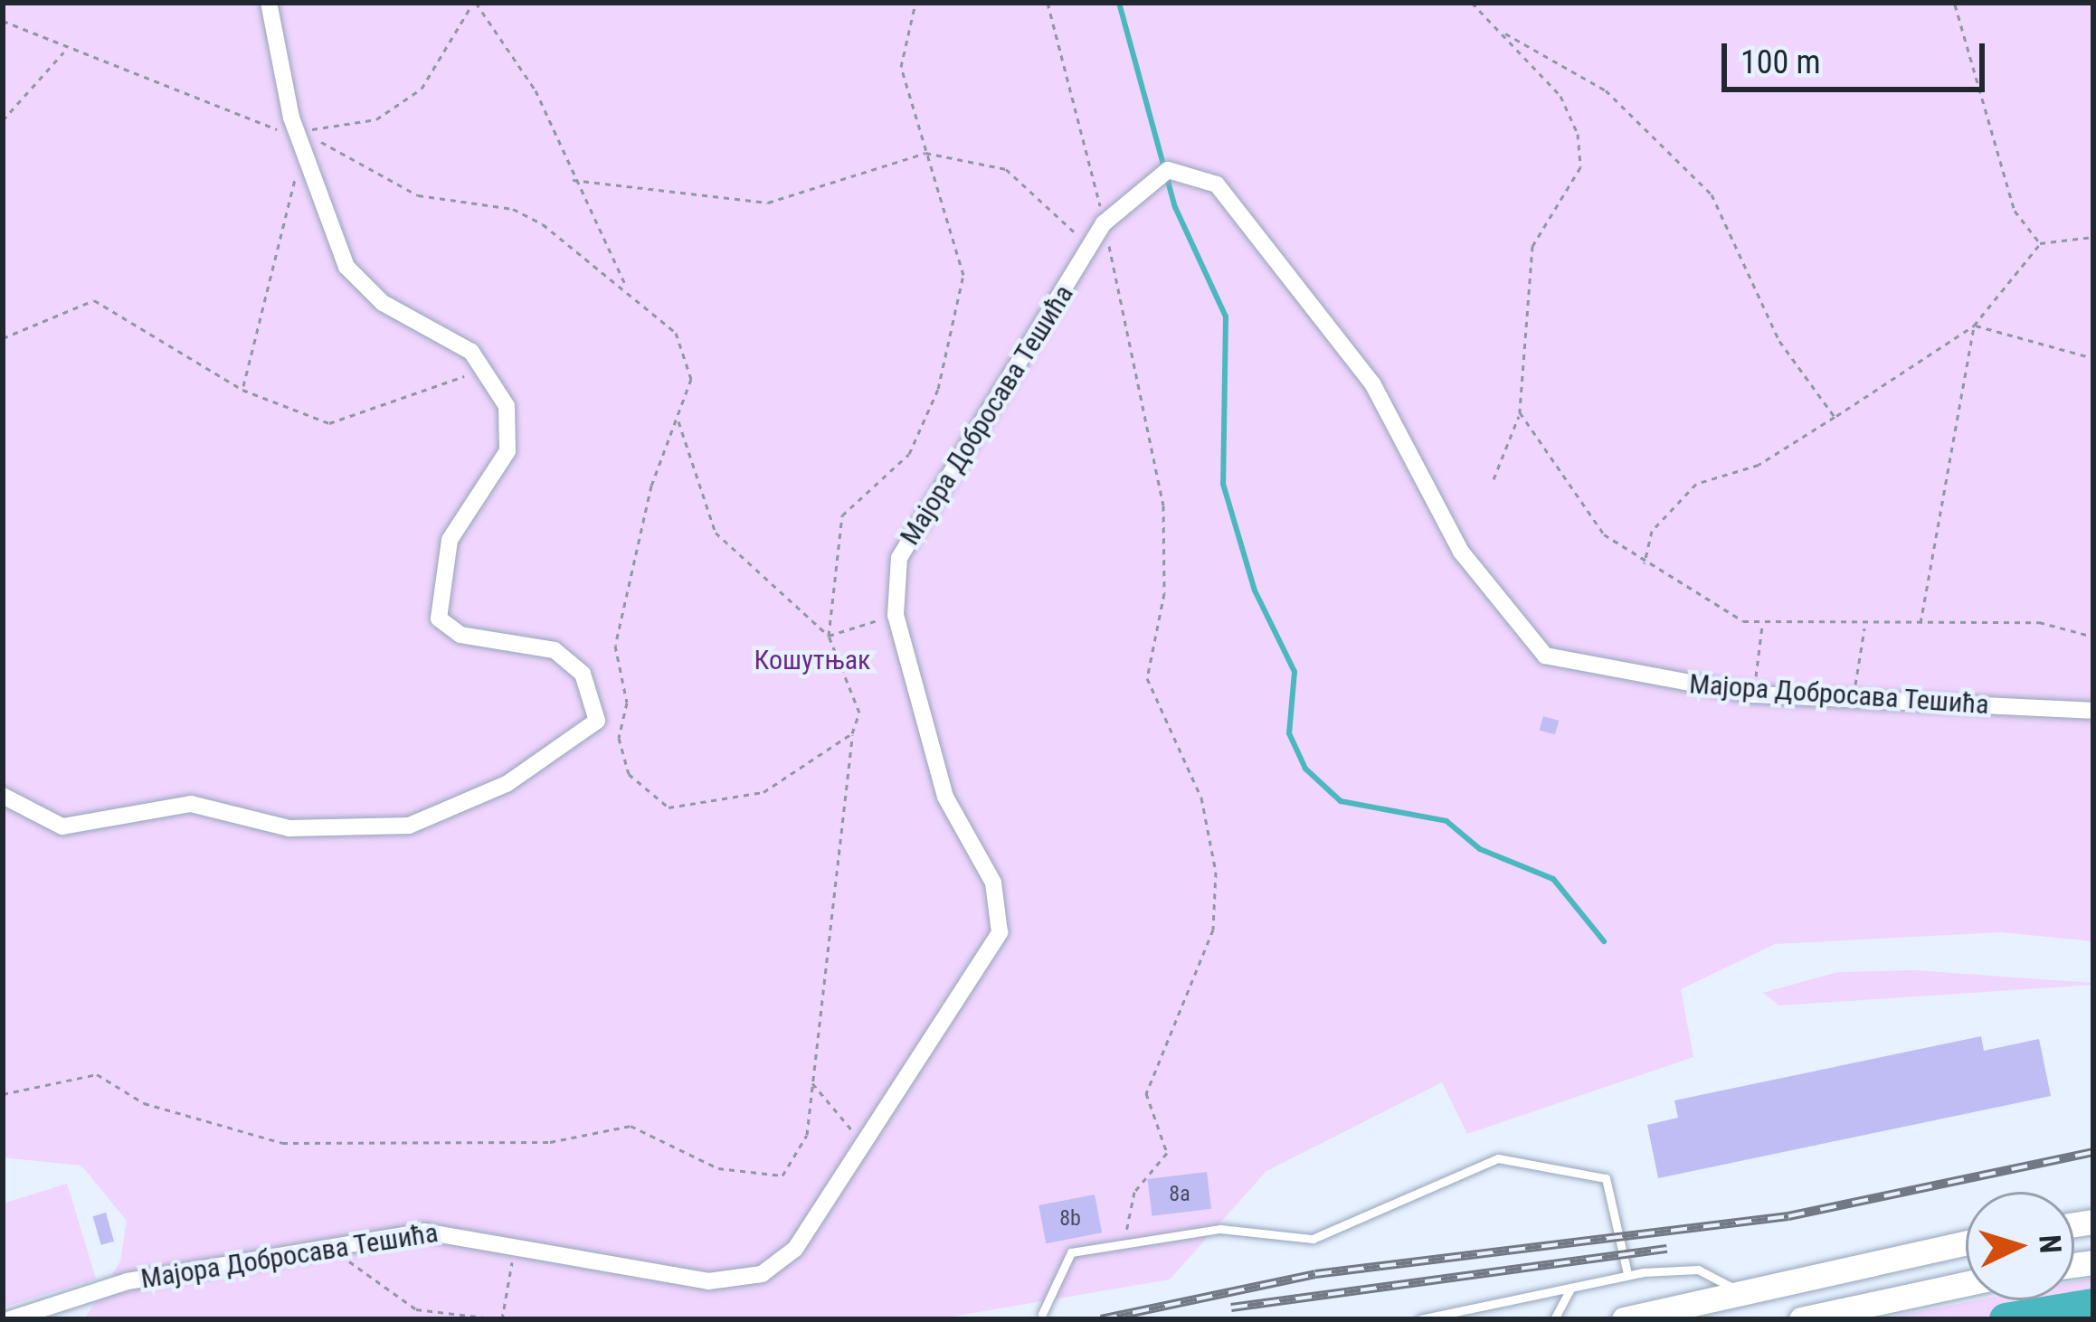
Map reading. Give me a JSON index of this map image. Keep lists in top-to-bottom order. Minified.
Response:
{"streets":{"street":["Мајора Добросава Тешића"]},"parks":["Кошутњак"],"house_numbers":["8a","8b"],"scale_bar":"100 m","north":"right"}
